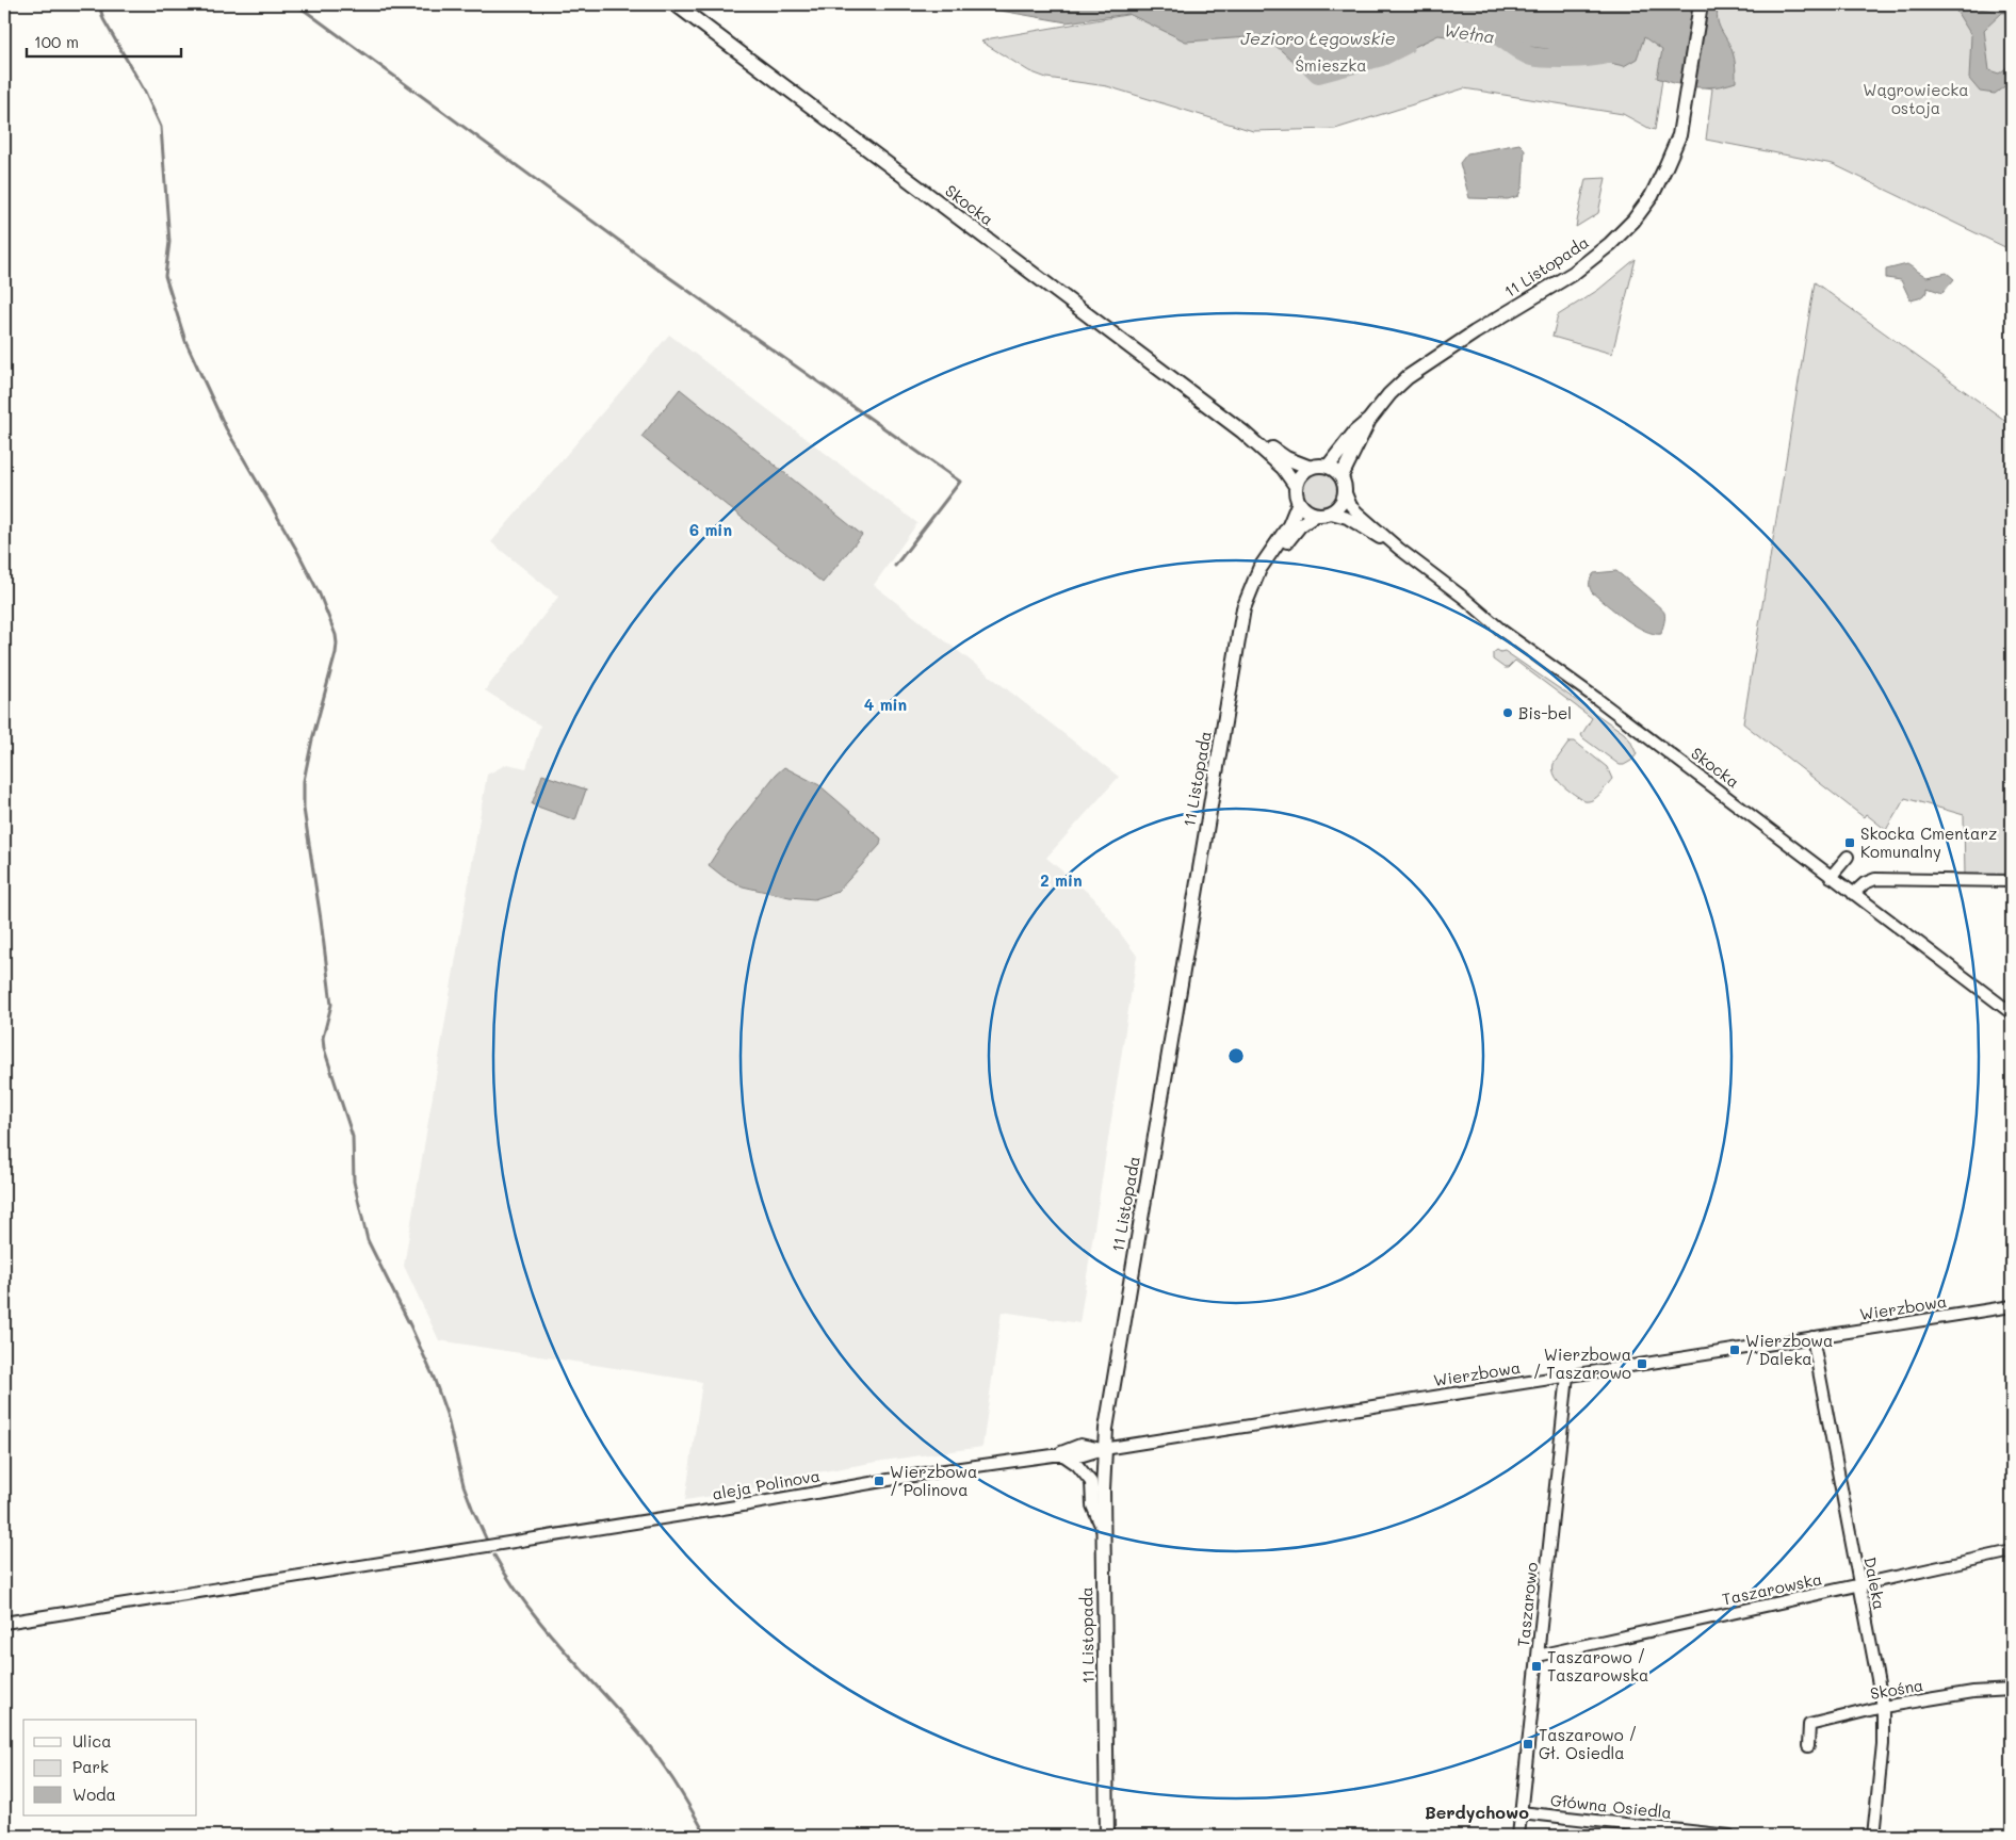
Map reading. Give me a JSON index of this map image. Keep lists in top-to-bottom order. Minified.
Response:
{"streets":{"main road":["Skocka","11 Listopada"],"street":["Wierzbowa","aleja Polinova","Daleka","Taszarowska","Taszarowo","Skośna","Główna Osiedla"]},"crossings":[["Skocka","11 Listopada"],["11 Listopada","Wierzbowa"],["11 Listopada","aleja Polinova"],["Wierzbowa","aleja Polinova"],["Wierzbowa","Daleka"],["Wierzbowa","Taszarowo"],["Daleka","Taszarowska"],["Daleka","Skośna"],["Taszarowska","Taszarowo"],["Taszarowo","Główna Osiedla"]],"districts":["Berdychowo"],"water":["Wełna","Jezioro Łęgowskie"],"parks":["Śmieszka","Wągrowiecka ostoja"],"places":{"other":["Bis-bel"],"transit":["Skocka Cmentarz Komunalny","Wierzbowa / Daleka","Wierzbowa / Taszarowo","Wierzbowa / Polinova","Taszarowo / Taszarowska","Taszarowo / Gł. Osiedla"]},"legend":["Ulica","Park","Woda"],"scale_bar":"100 m","rings":["6 min","4 min","2 min"]}
